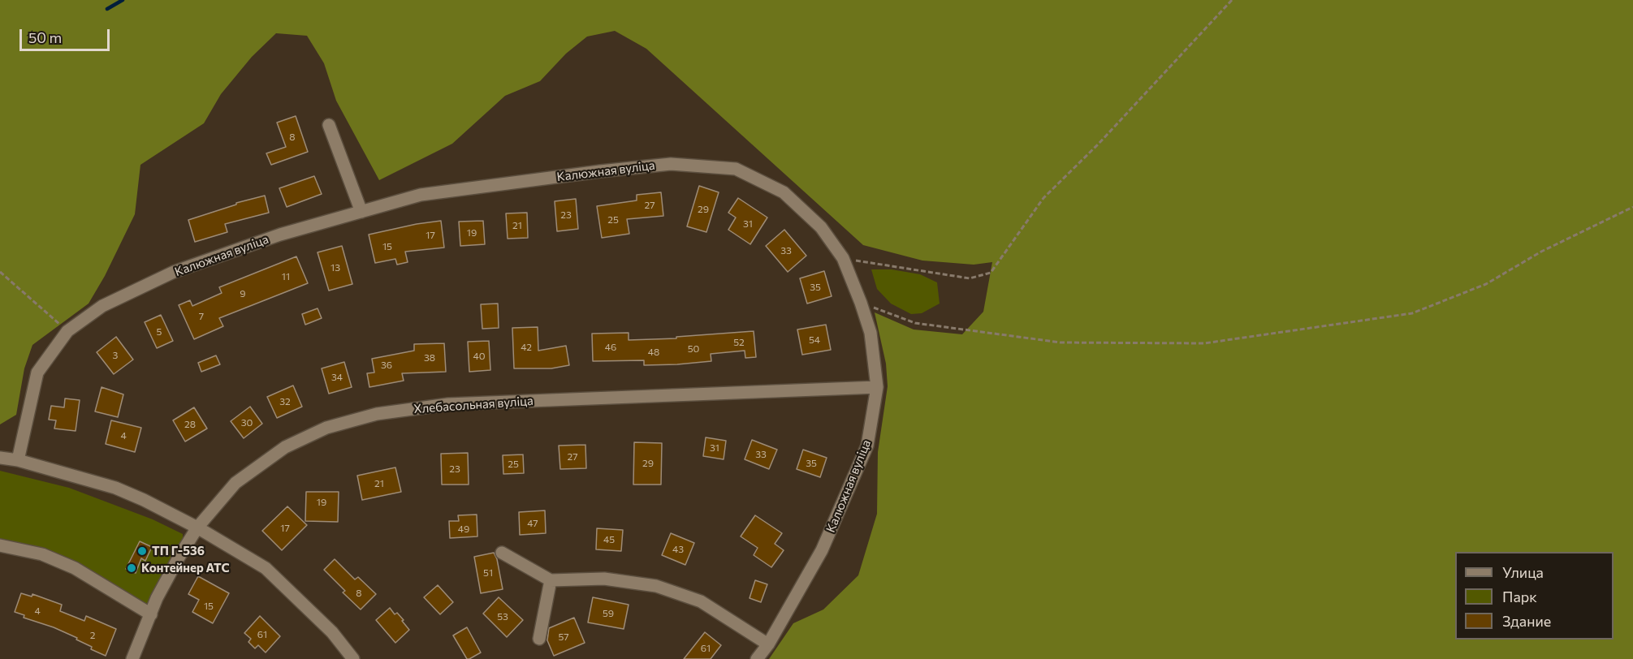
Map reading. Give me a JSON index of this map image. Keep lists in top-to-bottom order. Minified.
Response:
{"streets":{"street":["Калюжная вуліца","Хлебасольная вуліца"]},"crossings":[["Калюжная вуліца","Хлебасольная вуліца"]],"places":["ТП Г-536","Контейнер АТС"],"house_numbers":["8","27","29","23","25","31","21","19","17","15","33","13","11","35","9","7","5","54","52","42","46","50","48","3","40","38","36","34","32","30","28","4","31","33","27","29","35","25","23","21","19","47","17","49","45","43","51","8","15","4","59","53","61","2","57","61"],"legend":["Улица","Парк","Здание"],"scale_bar":"50 m"}
